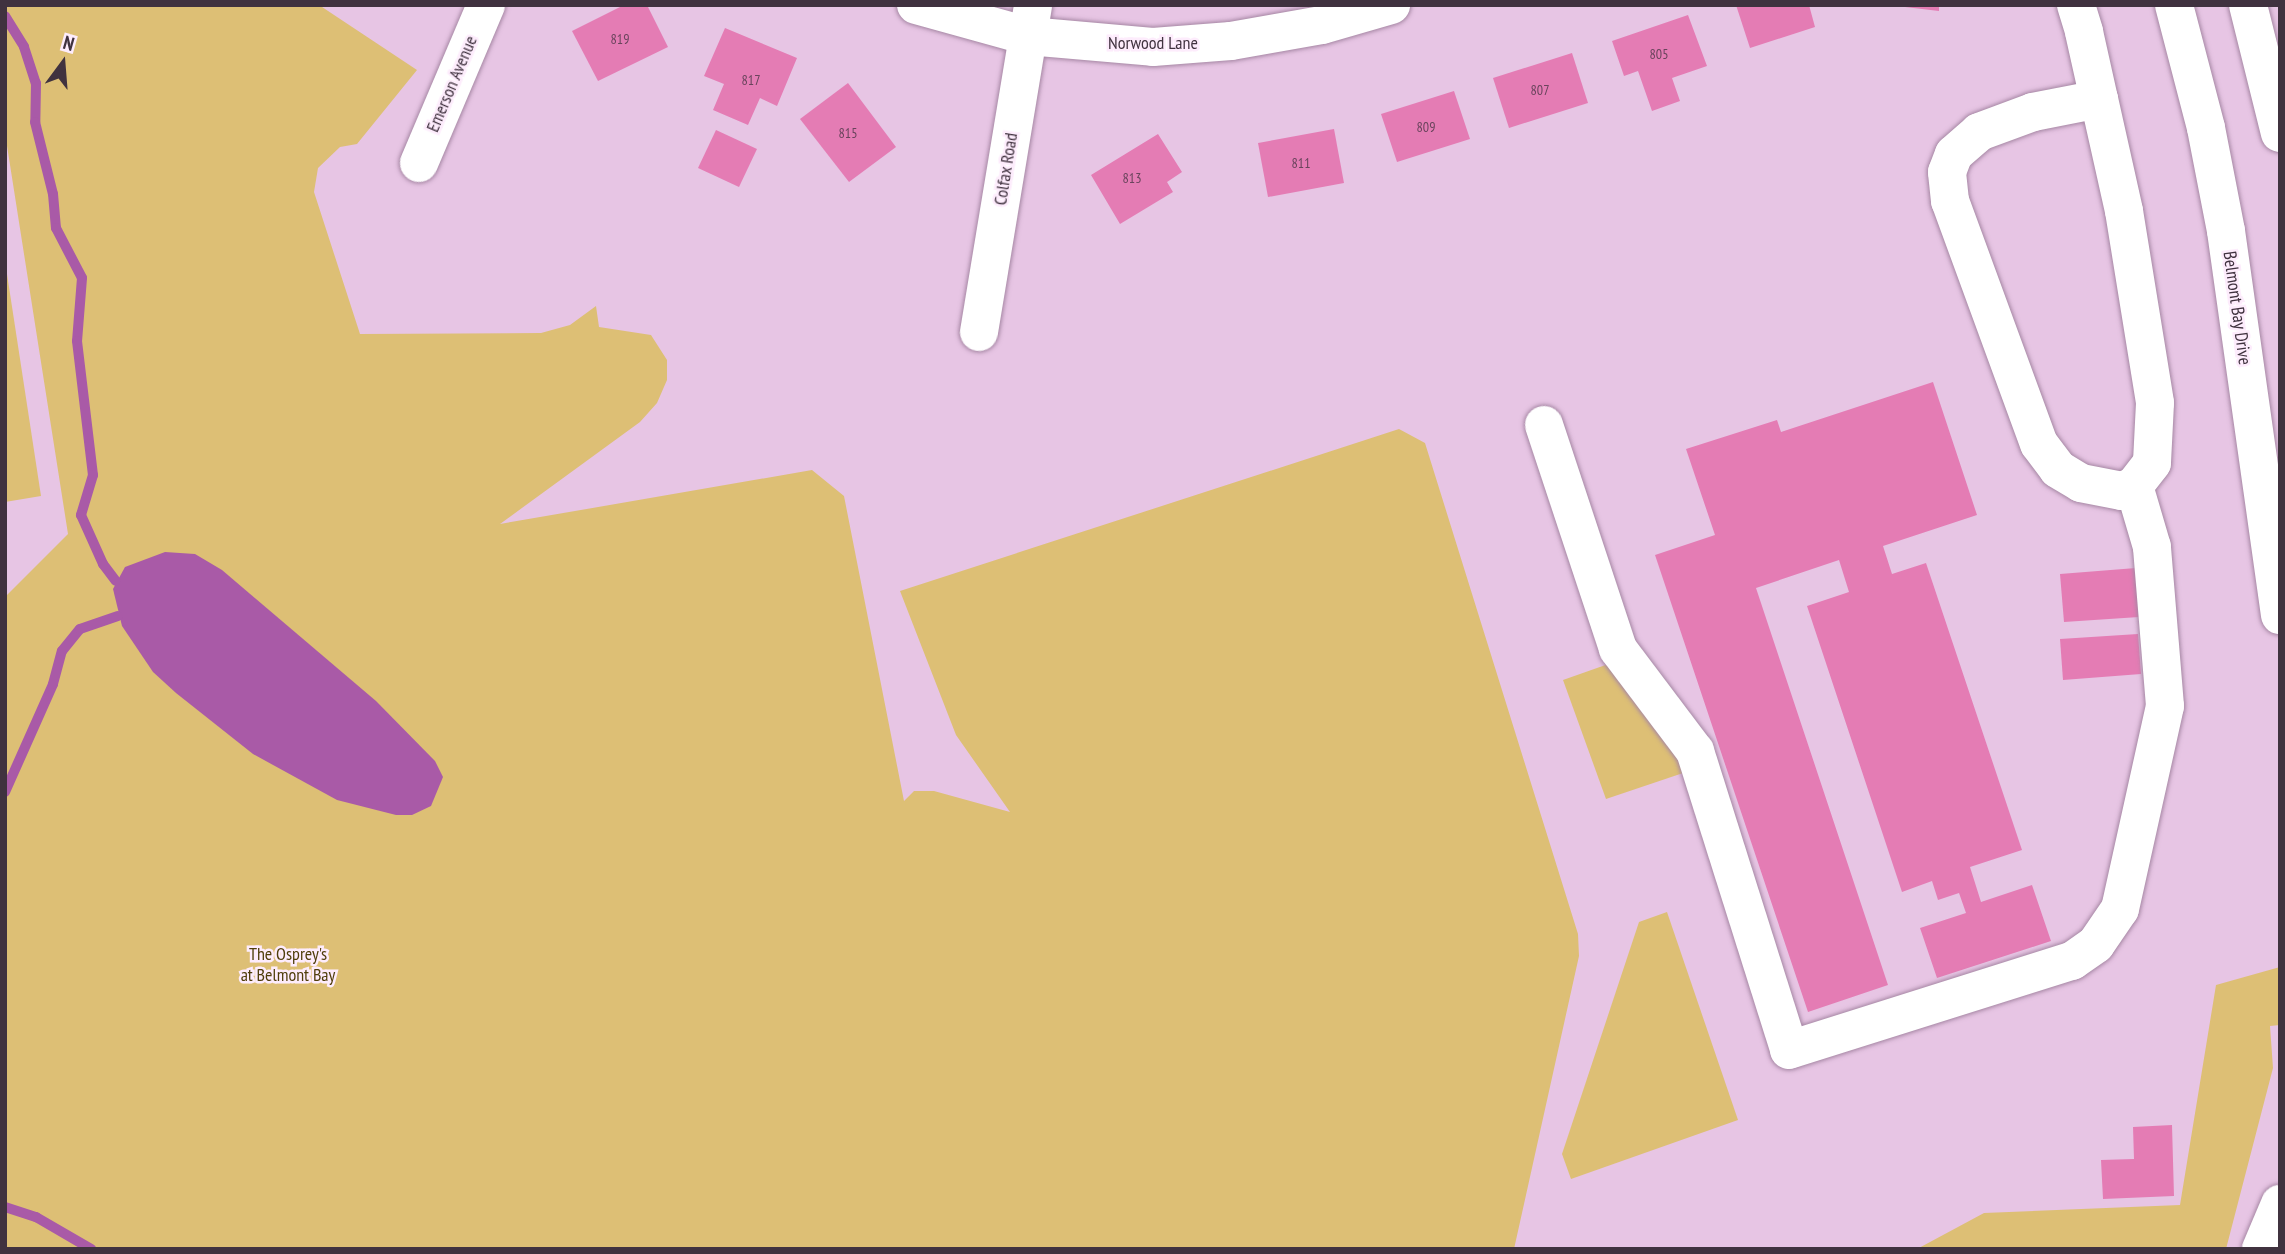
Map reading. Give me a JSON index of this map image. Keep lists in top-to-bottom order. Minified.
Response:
{"streets":{"street":["Norwood Lane","Emerson Avenue","Colfax Road","Belmont Bay Drive"]},"crossings":[["Norwood Lane","Colfax Road"]],"parks":["The Osprey's at Belmont Bay"],"house_numbers":["819","805","817","807","809","815","811","813"],"north":"top"}
